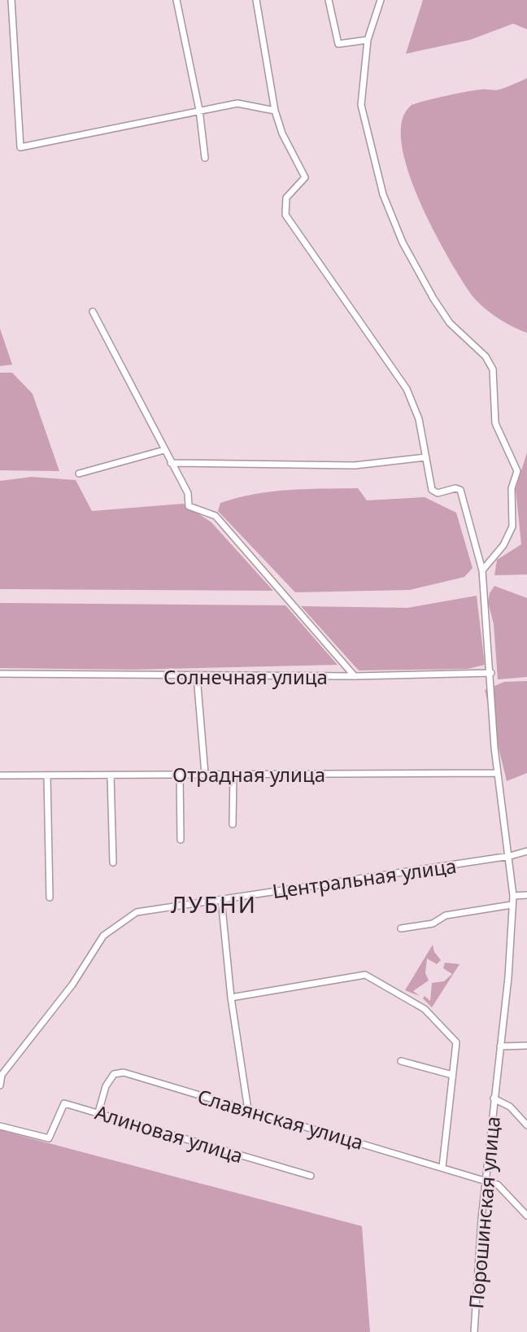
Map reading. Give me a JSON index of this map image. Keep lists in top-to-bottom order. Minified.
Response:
{"streets":{"street":["Солнечная улица","Отрадная улица","Центральная улица","Славянская улица","Алиновая улица","Порошинская улица"]},"crossings":[["Солнечная улица","Порошинская улица"],["Отрадная улица","Порошинская улица"],["Центральная улица","Порошинская улица"],["Славянская улица","Алиновая улица"],["Славянская улица","Порошинская улица"]],"districts":["ЛУБНИ"]}
